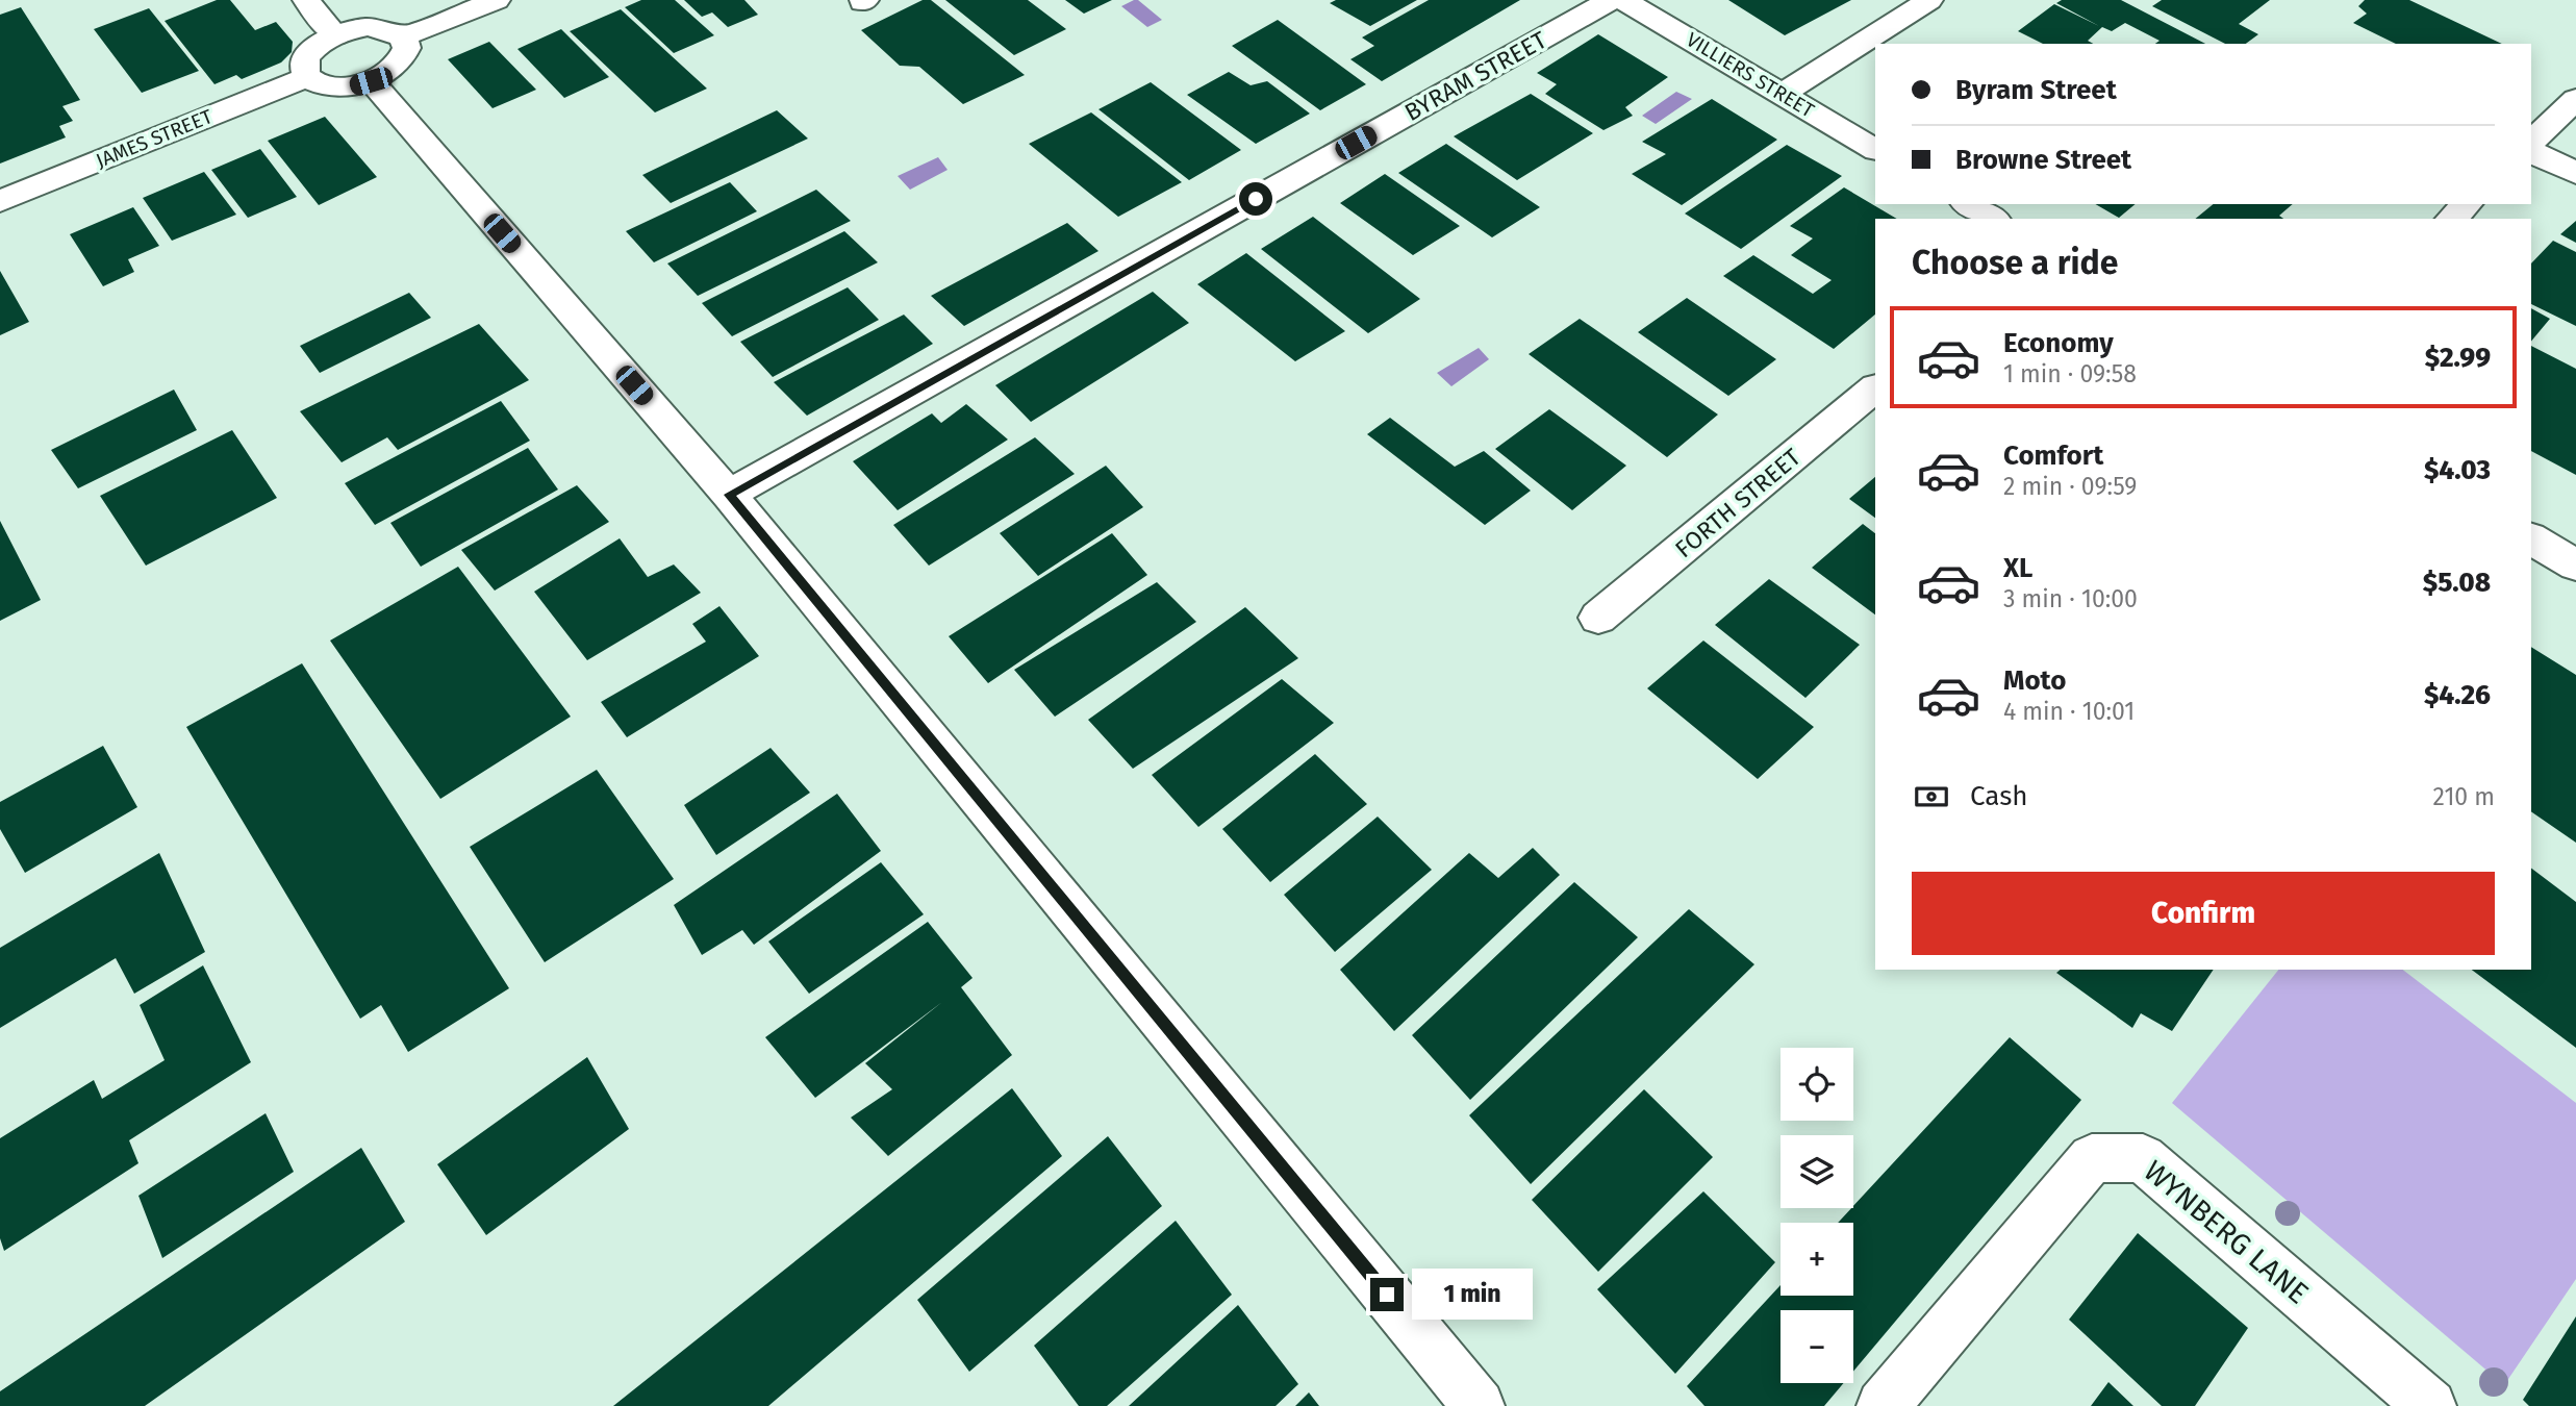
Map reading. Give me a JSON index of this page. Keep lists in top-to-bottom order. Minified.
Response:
{"streets":{"street":["VILLIERS STREET","BYRAM STREET","JAMES STREET","FORTH STREET","WYNBERG LANE"]},"page":{"banner":["Byram Street","Browne Street"],"heading":"Choose a ride","list":[{"name":"Economy","note":"1 min · 09:58","value":"$2.99"},{"name":"Comfort","note":"2 min · 09:59","value":"$4.03"},{"name":"XL","note":"3 min · 10:00","value":"$5.08"},{"name":"Moto","note":"4 min · 10:01","value":"$4.26"}],"pay":["Cash","210 m"],"buttons":"Confirm","map_buttons":["+","−"],"bubble":"1 min"}}
